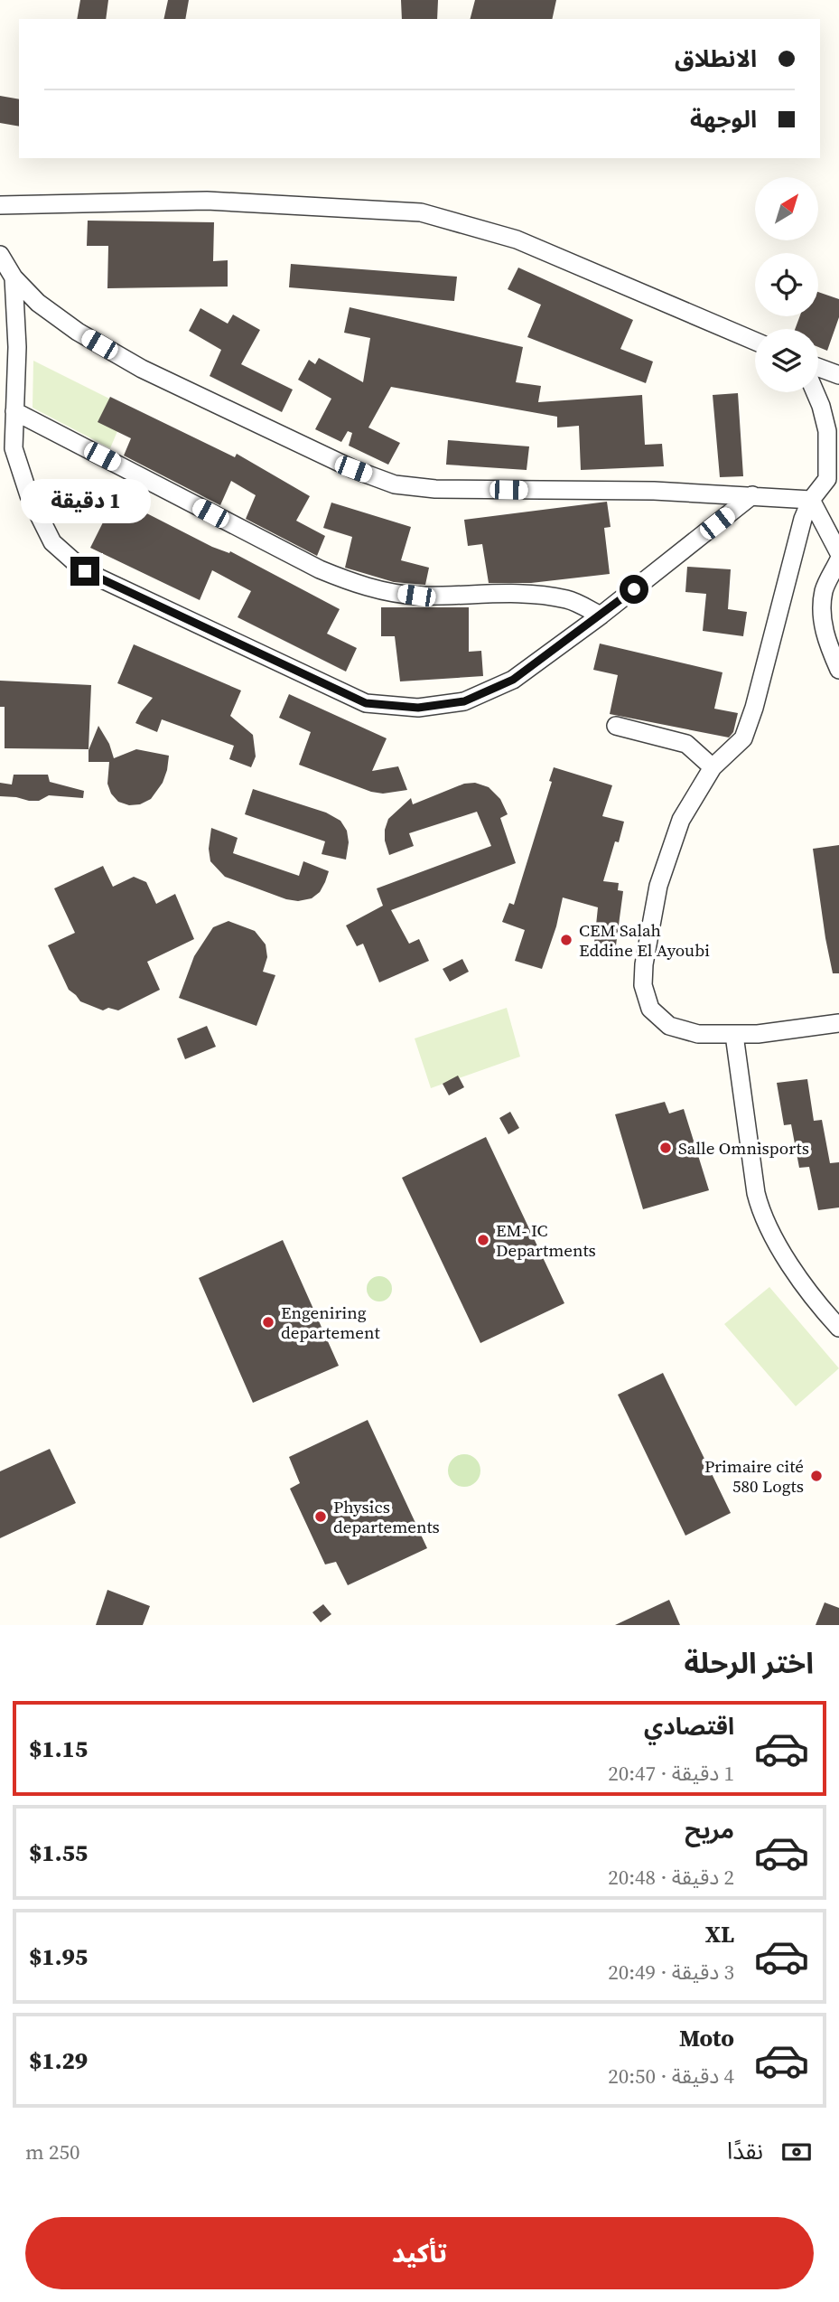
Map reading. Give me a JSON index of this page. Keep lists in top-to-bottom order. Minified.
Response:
{"places":["CEM Salah Eddine El Ayoubi","Salle Omnisports","EM- IC Departments","Engeniring departement","Primaire cité 580 Logts","Physics departements"],"north":"top right","page":{"banner":["الانطلاق","الوجهة"],"bubble":"1 دقيقة","heading":"اختر الرحلة","list":[{"name":"اقتصادي","note":"1 دقيقة · 20:47","value":"$1.15"},{"name":"مريح","note":"2 دقيقة · 20:48","value":"$1.55"},{"name":"XL","note":"3 دقيقة · 20:49","value":"$1.95"},{"name":"Moto","note":"4 دقيقة · 20:50","value":"$1.29"}],"pay":["نقدًا","250 m"],"buttons":"تأكيد"}}
